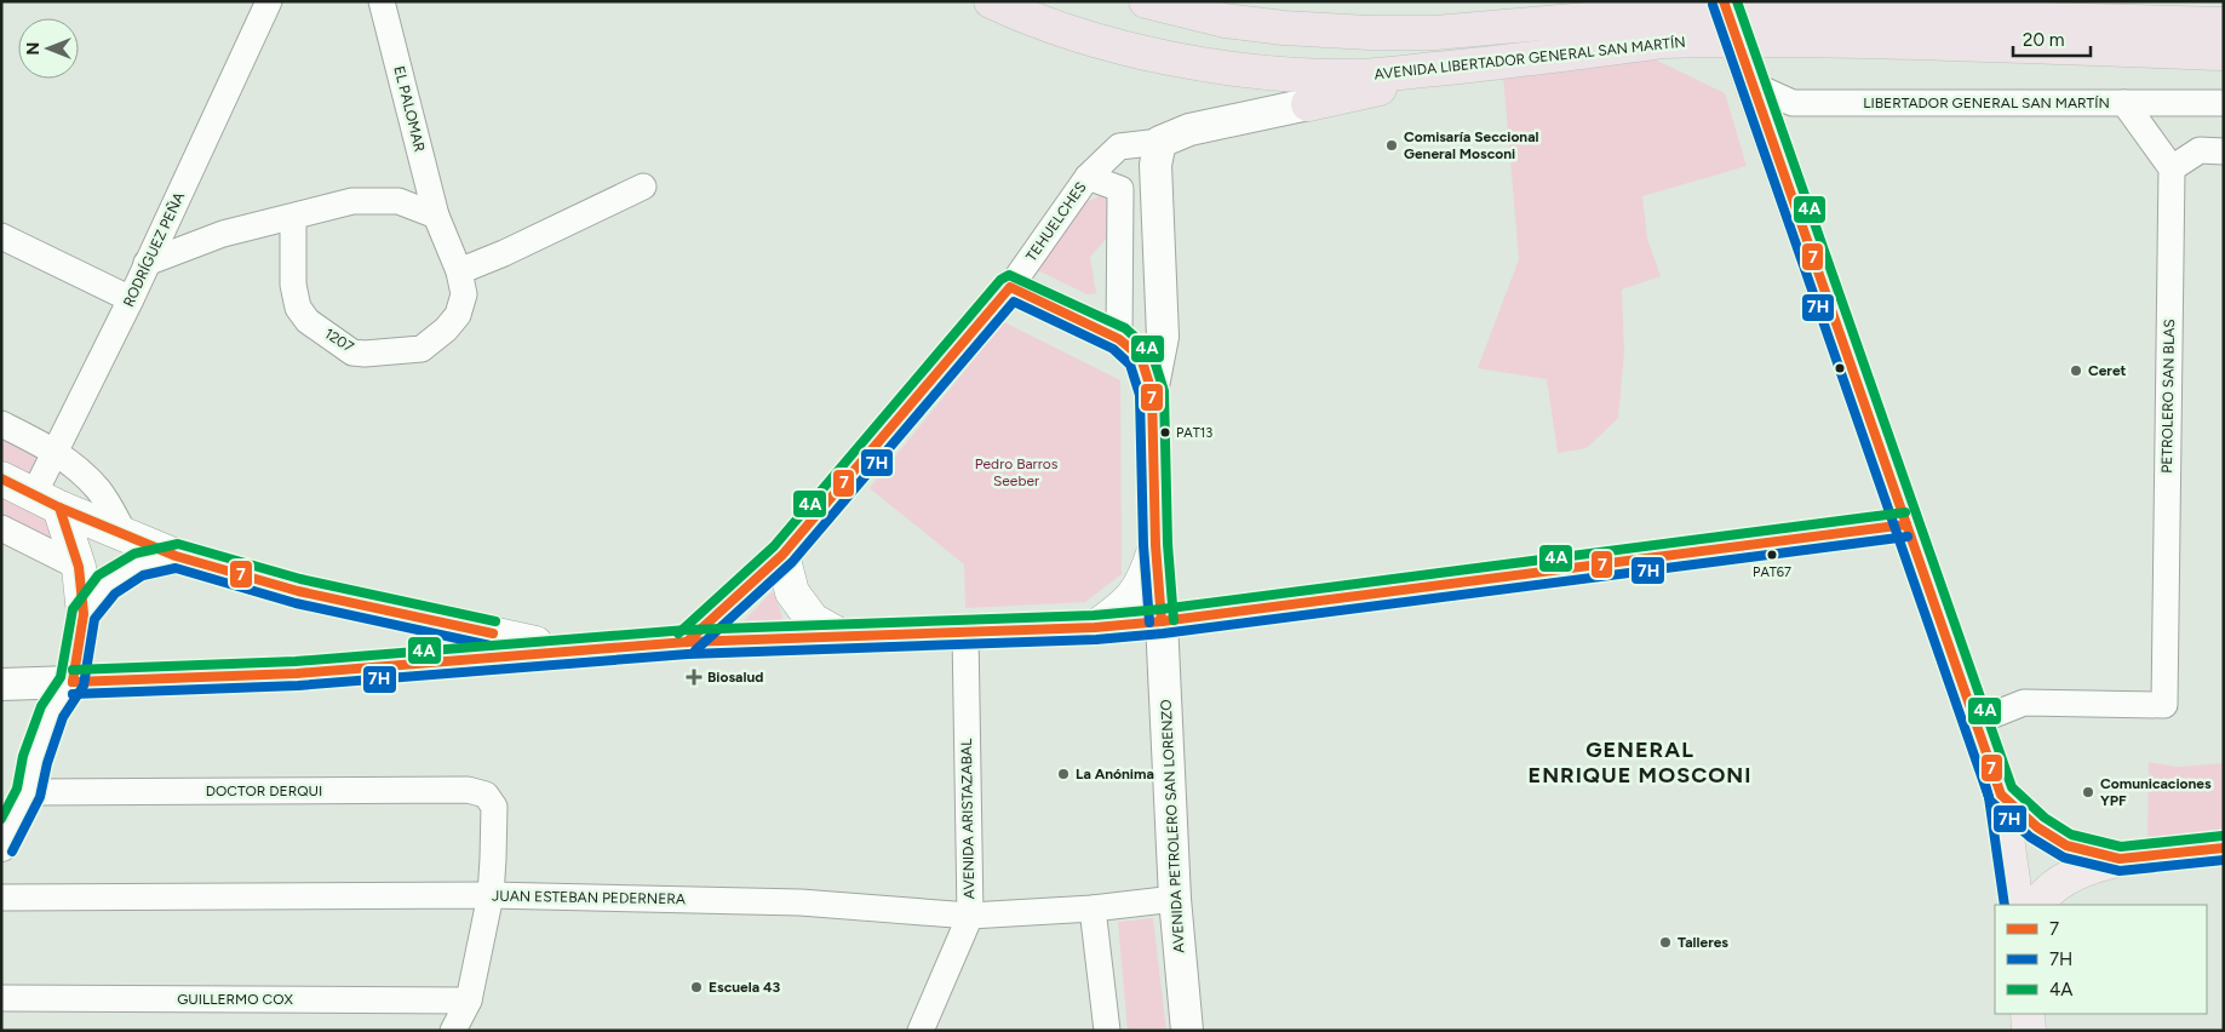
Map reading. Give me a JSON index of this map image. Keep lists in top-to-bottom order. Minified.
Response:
{"streets":{"highway":["AVENIDA LIBERTADOR GENERAL SAN MARTÍN"],"main road":["TEHUELCHES"],"street":["LIBERTADOR GENERAL SAN MARTÍN","EL PALOMAR","RODRÍGUEZ PEÑA","1207","PETROLERO SAN BLAS","DOCTOR DERQUI","AVENIDA ARISTAZABAL","AVENIDA PETROLERO SAN LORENZO","JUAN ESTEBAN PEDERNERA","GUILLERMO COX"]},"crossings":[["EL PALOMAR","1207"],["DOCTOR DERQUI","JUAN ESTEBAN PEDERNERA"],["AVENIDA ARISTAZABAL","JUAN ESTEBAN PEDERNERA"],["AVENIDA PETROLERO SAN LORENZO","JUAN ESTEBAN PEDERNERA"]],"districts":["GENERAL ENRIQUE MOSCONI"],"parks":["Pedro Barros Seeber"],"places":{"other":["Comisaría Seccional General Mosconi","Ceret","PAT13","PAT67","La Anónima","Comunicaciones YPF","Talleres","Escuela 43"],"health":["Biosalud"]},"lines":["transit line 7","transit line 4A","transit line 7H"],"legend":["7","7H","4A"],"scale_bar":"20 m","north":"left"}
